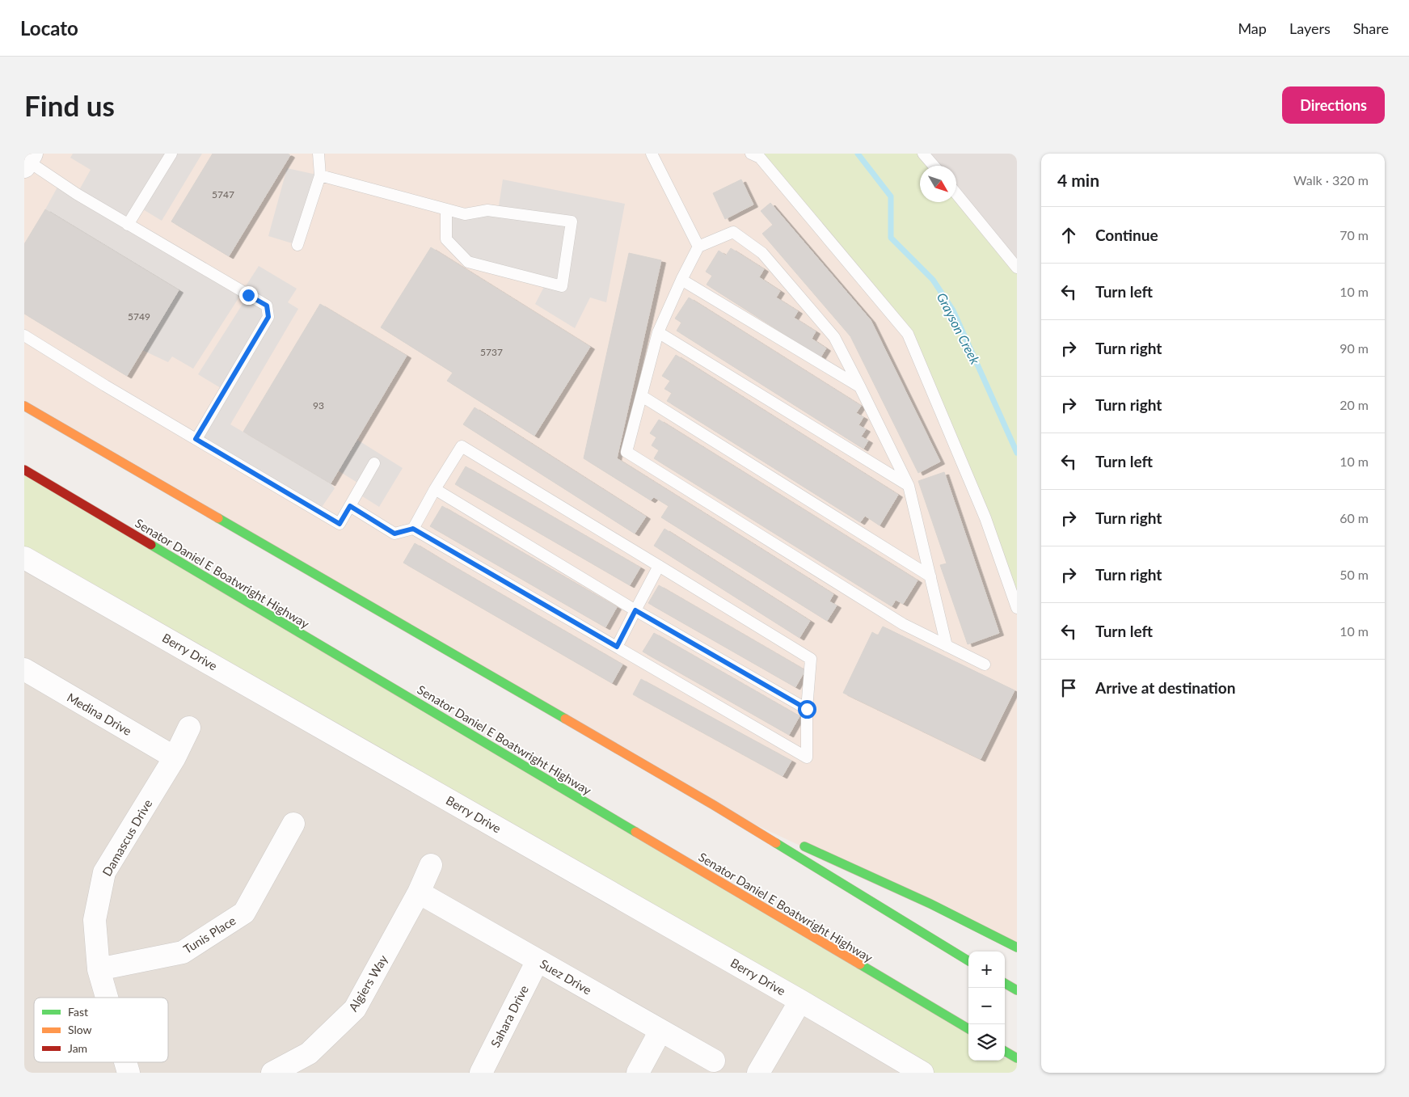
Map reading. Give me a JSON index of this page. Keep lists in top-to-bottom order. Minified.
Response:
{"streets":{"highway":["Senator Daniel E Boatwright Highway"],"street":["Berry Drive","Medina Drive","Damascus Drive","Tunis Place","Suez Drive","Algiers Way","Sahara Drive"]},"crossings":[["Medina Drive","Damascus Drive"],["Damascus Drive","Tunis Place"],["Suez Drive","Algiers Way"],["Suez Drive","Sahara Drive"]],"water":["Grayson Creek"],"house_numbers":["5747","5749","5737","93"],"legend":["Fast","Slow","Jam"],"north":"bottom right","page":{"header":"Locato","nav":["Map","Layers","Share"],"buttons":"Directions","title":"Find us","heading":["4 min","Walk · 320 m"],"list":[["Continue","70 m"],["Turn left","10 m"],["Turn right","90 m"],["Turn right","20 m"],["Turn left","10 m"],["Turn right","60 m"],["Turn right","50 m"],["Turn left","10 m"],"Arrive at destination"],"map_buttons":["+","−"]}}
